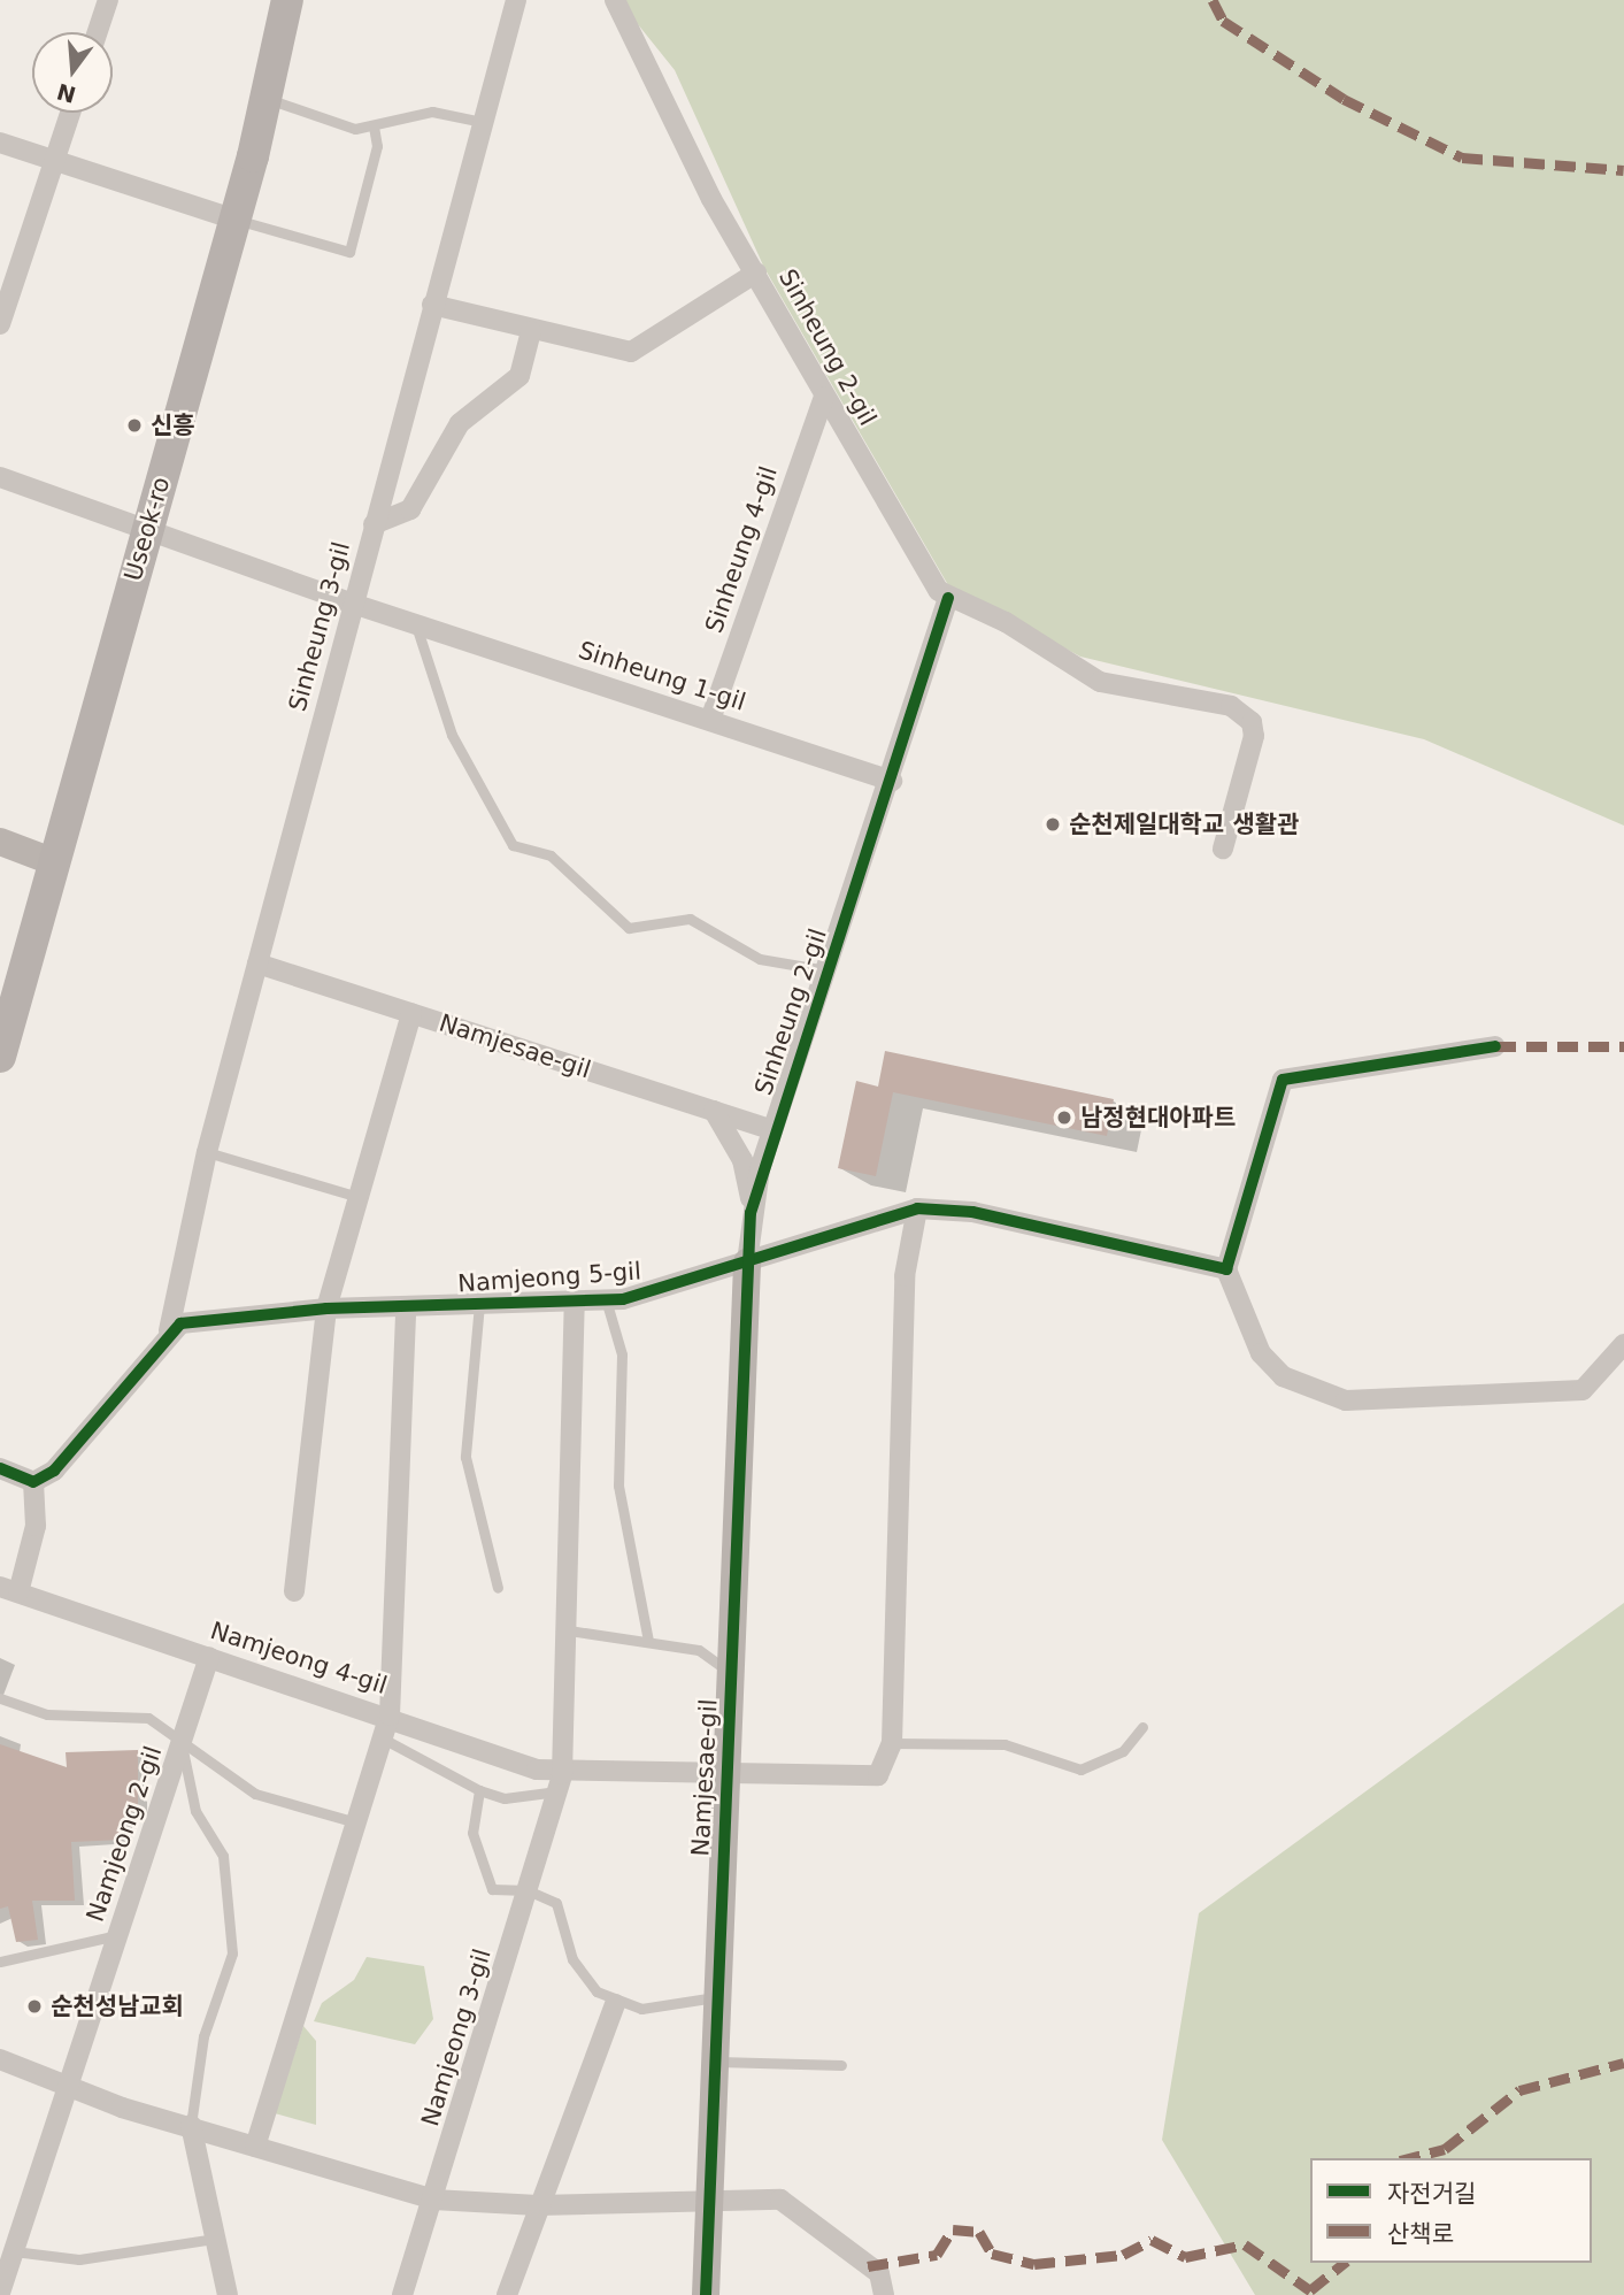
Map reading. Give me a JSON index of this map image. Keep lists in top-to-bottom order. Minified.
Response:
{"streets":{"main road":["Useok-ro"],"street":["Sinheung 2-gil","Sinheung 4-gil","Sinheung 3-gil","Sinheung 1-gil","Namjesae-gil","Namjeong 5-gil","Namjeong 4-gil","Namjeong 2-gil","Namjeong 3-gil"]},"crossings":[["Sinheung 2-gil","Sinheung 4-gil"],["Sinheung 2-gil","Sinheung 1-gil"],["Sinheung 2-gil","Namjesae-gil"],["Sinheung 2-gil","Namjeong 5-gil"],["Useok-ro","Sinheung 1-gil"],["Sinheung 4-gil","Sinheung 1-gil"],["Sinheung 3-gil","Sinheung 1-gil"],["Sinheung 3-gil","Namjesae-gil"],["Namjesae-gil","Namjeong 5-gil"],["Namjesae-gil","Namjeong 4-gil"],["Namjeong 5-gil","Namjeong 4-gil"]],"places":["신흥","순천제일대학교 생활관","남정현대아파트","순천성남교회"],"legend":["자전거길","산책로"],"north":"bottom"}
